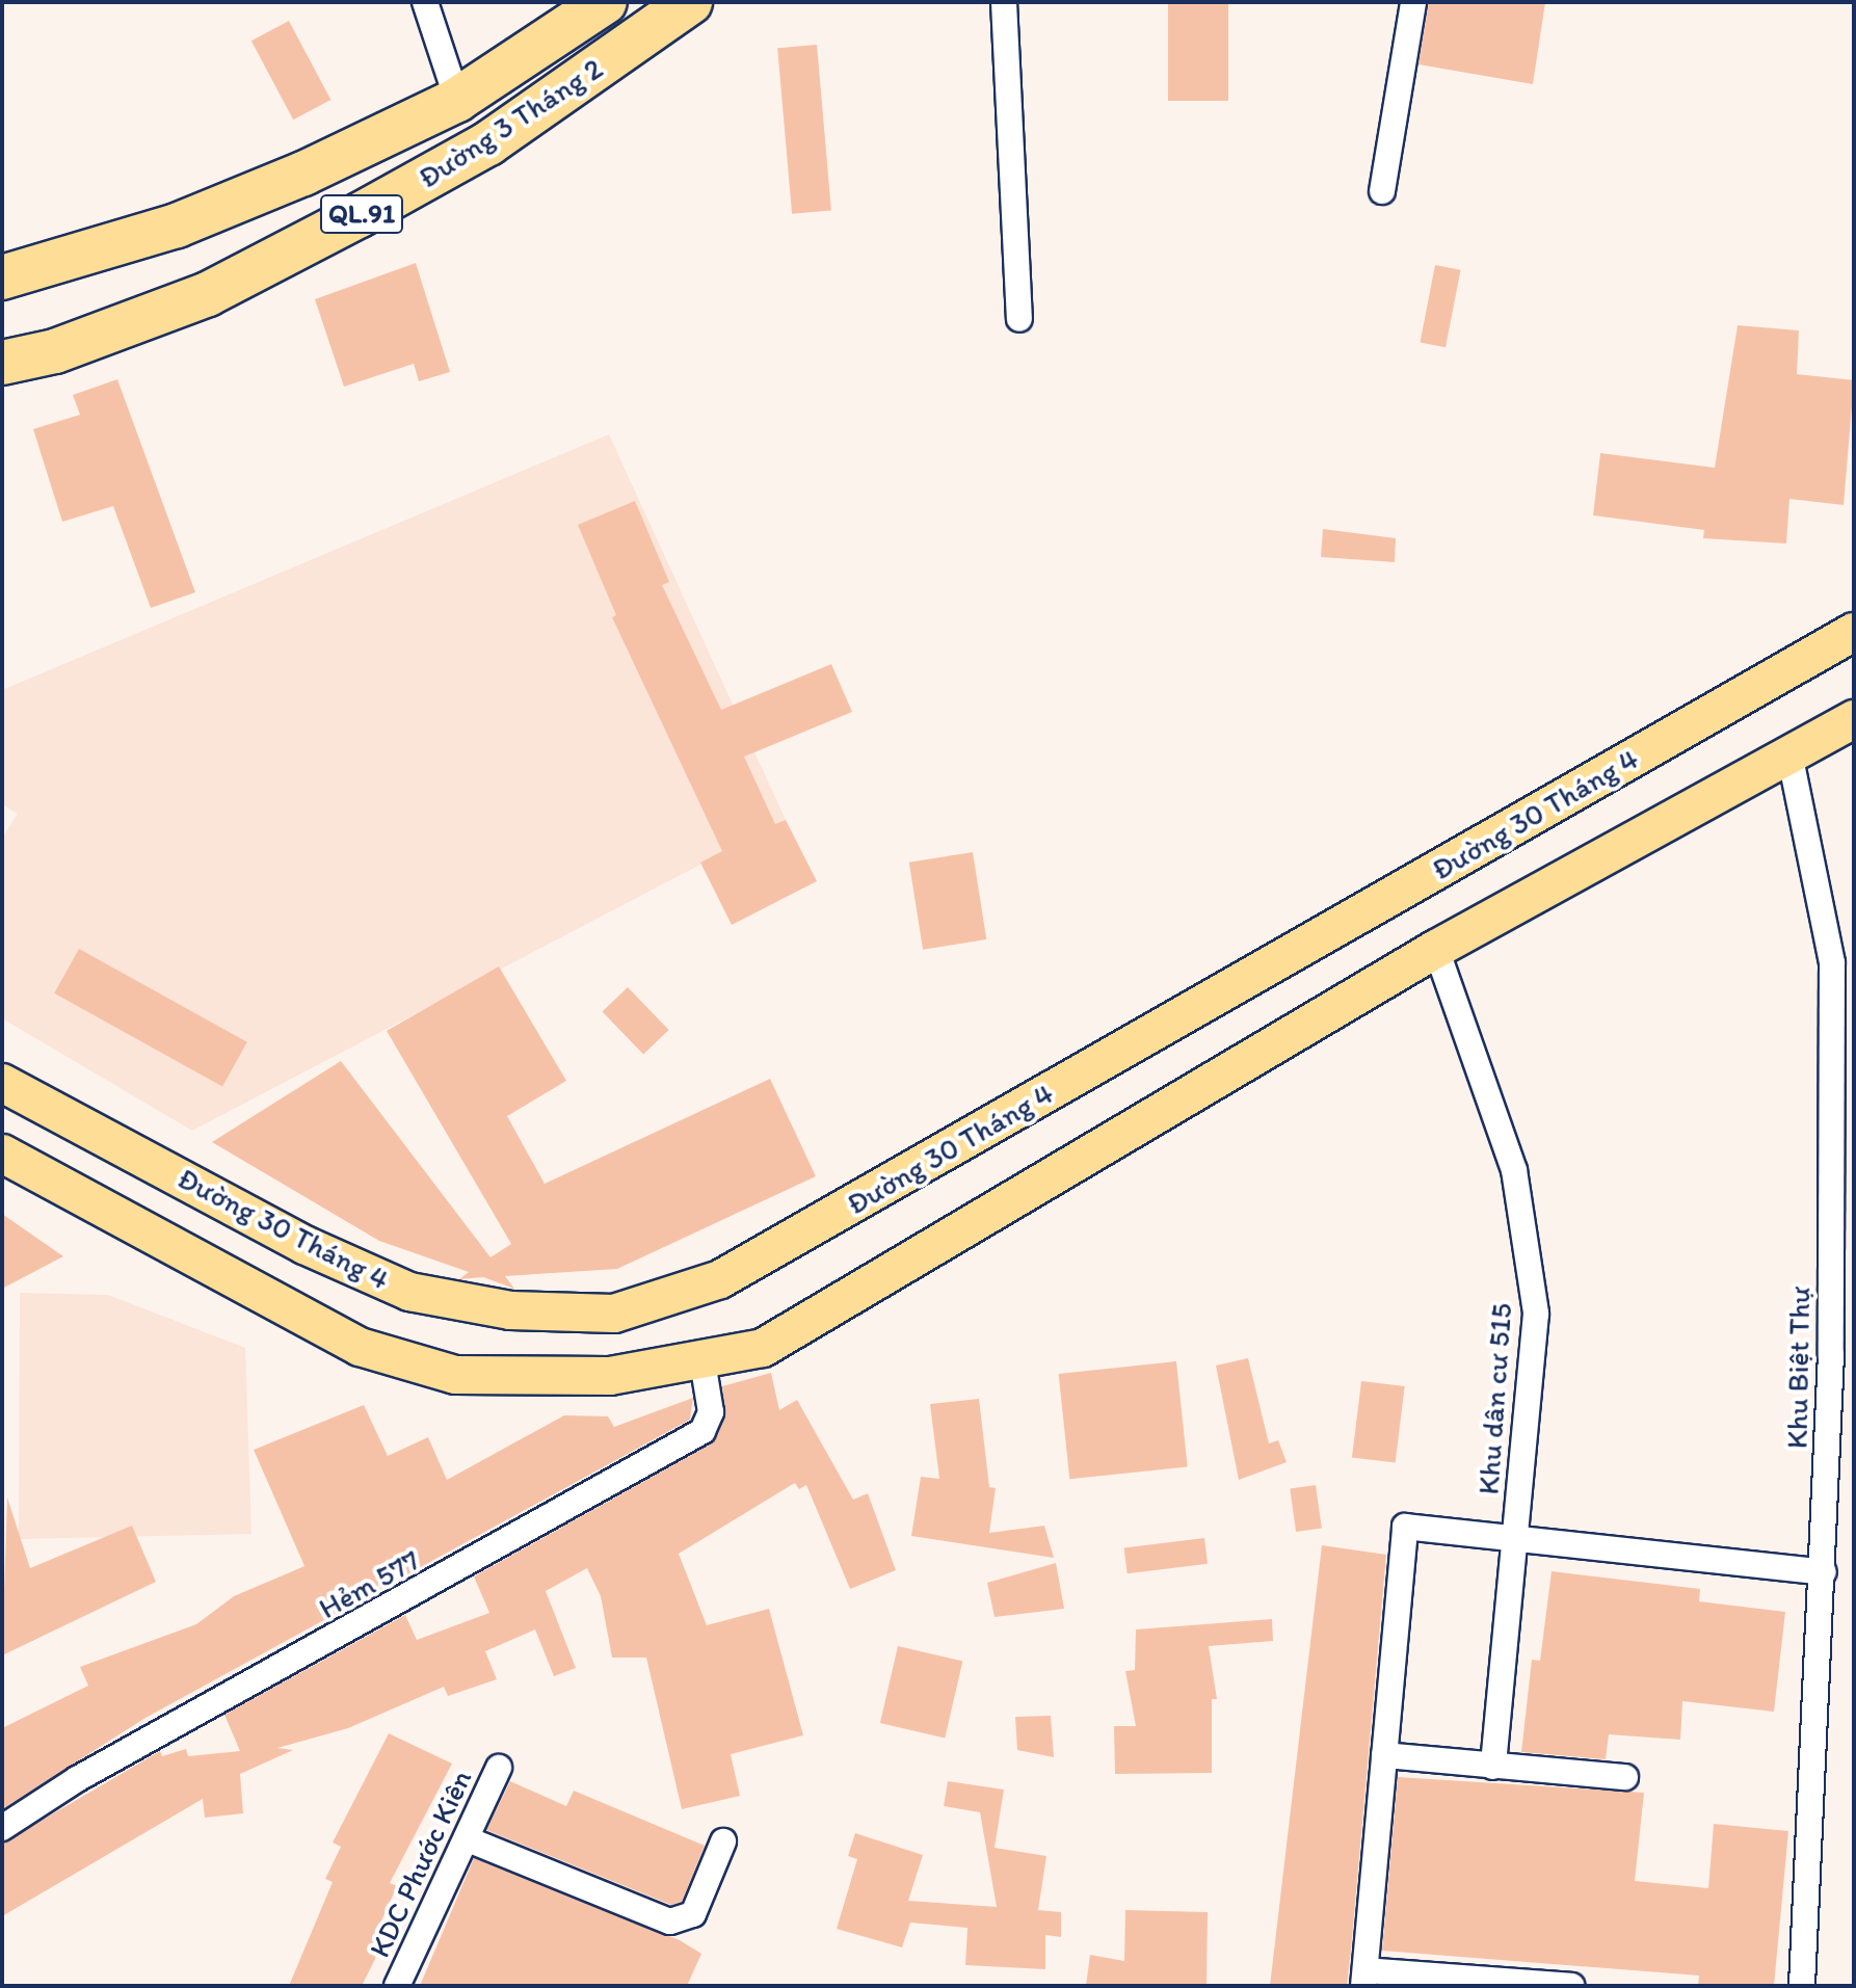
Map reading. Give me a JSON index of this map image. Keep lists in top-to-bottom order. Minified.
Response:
{"streets":{"highway":["Đường 3 Tháng 2","QL.91"],"main road":["Đường 30 Tháng 4"],"street":["Khu Biệt Thự","Khu dân cư 515","Hẻm 577","KDC Phước Kiên"]}}
